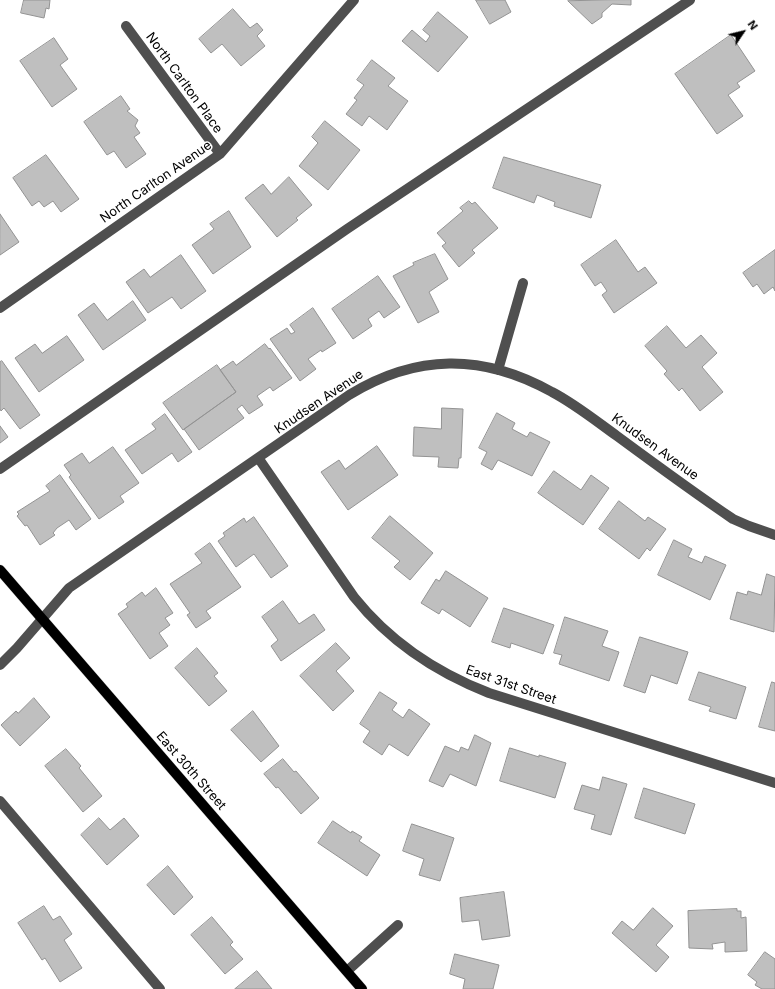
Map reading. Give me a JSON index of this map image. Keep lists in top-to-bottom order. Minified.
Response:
{"streets":{"main road":["East 30th Street"],"street":["North Carlton Place","North Carlton Avenue","Knudsen Avenue","East 31st Street"]},"crossings":[["North Carlton Place","North Carlton Avenue"],["Knudsen Avenue","East 31st Street"],["Knudsen Avenue","East 30th Street"]],"north":"top right"}
